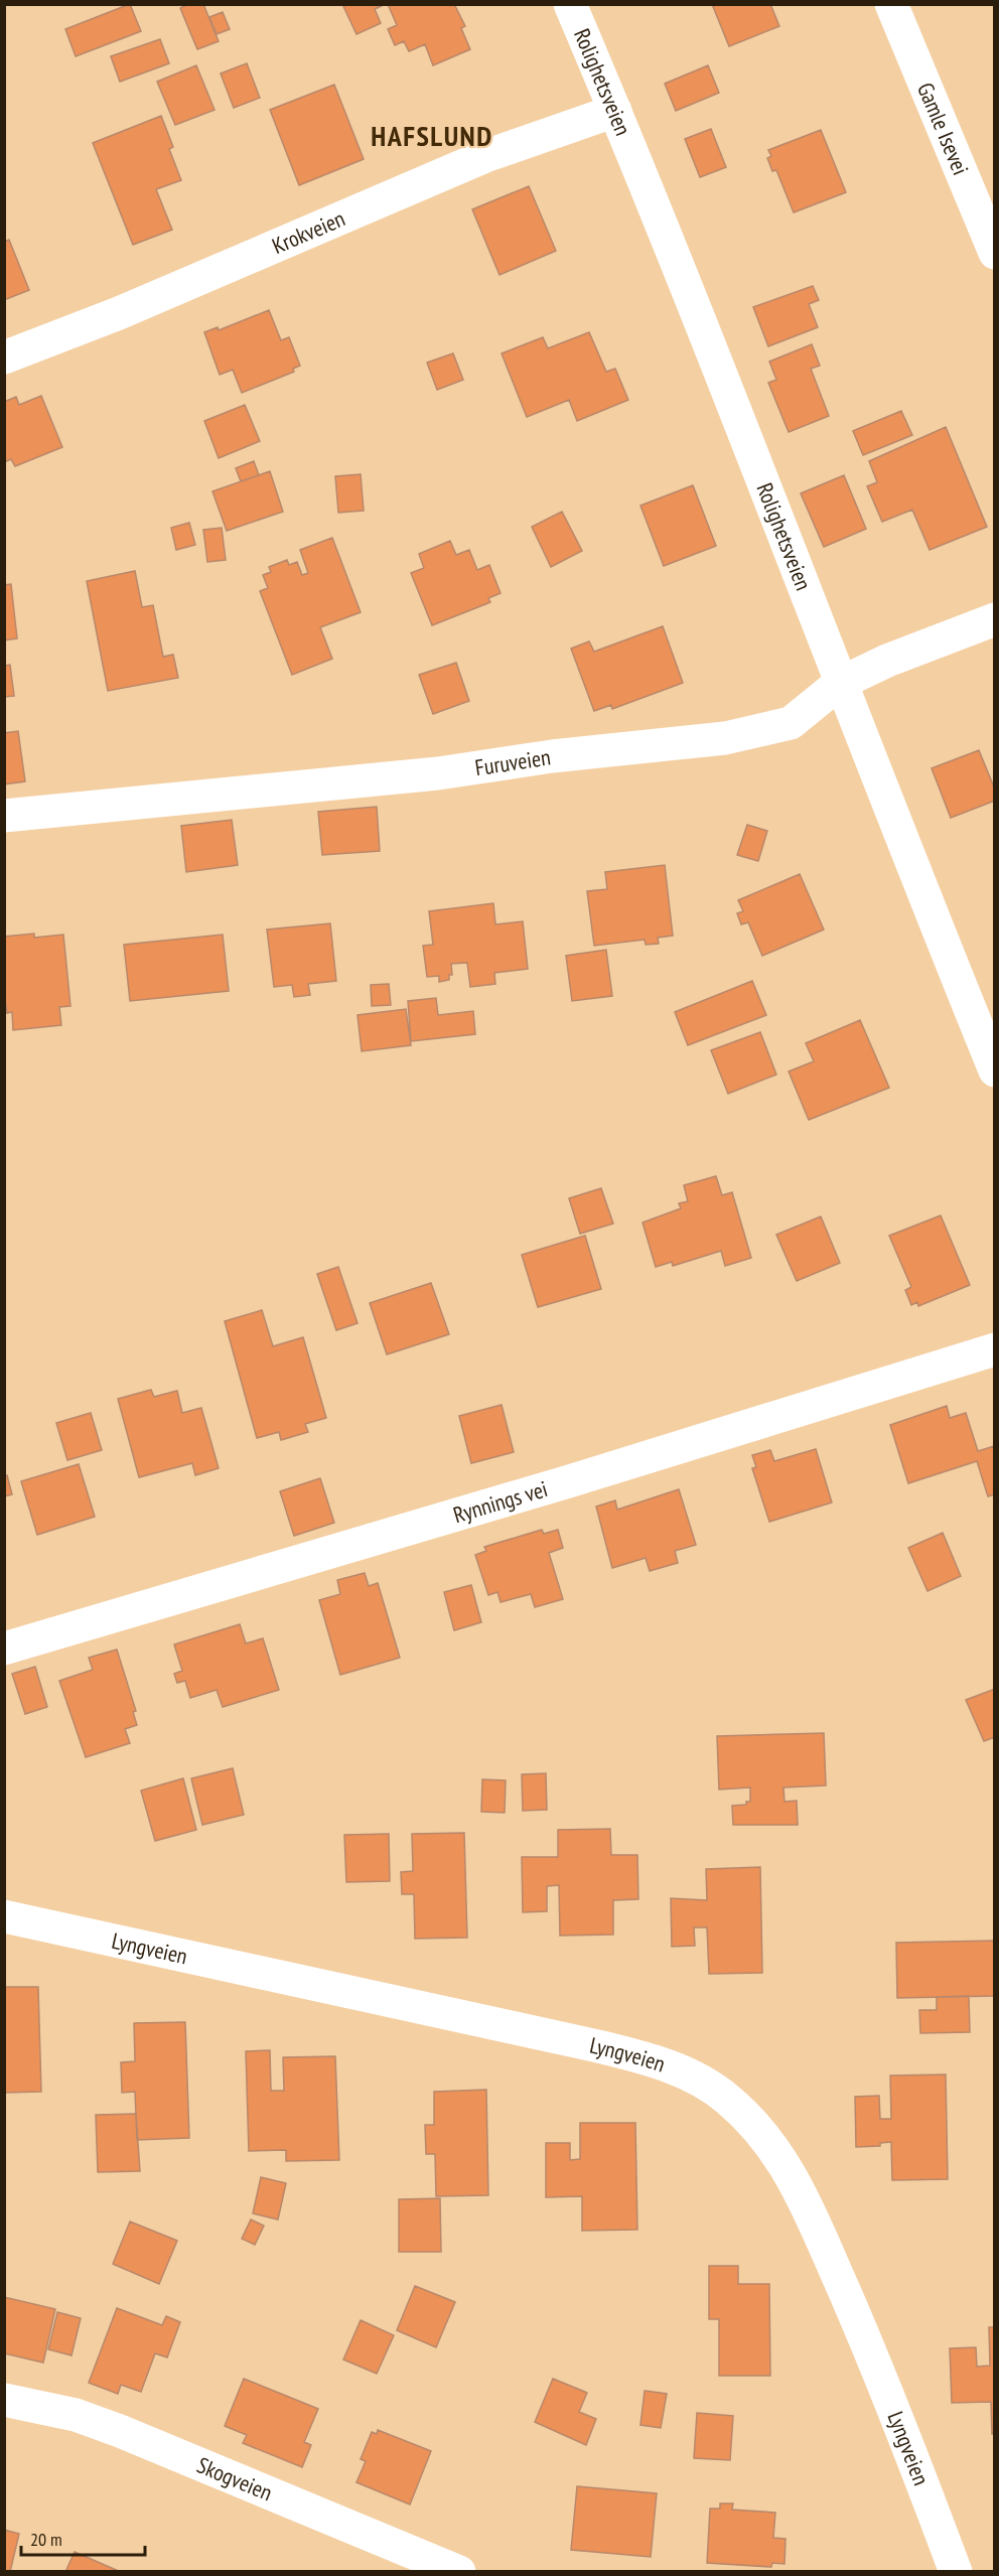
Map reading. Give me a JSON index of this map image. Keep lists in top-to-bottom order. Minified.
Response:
{"streets":{"street":["Rolighetsveien","Gamle Isevei","Krokveien","Furuveien","Rynnings vei","Lyngveien","Skogveien"]},"crossings":[["Rolighetsveien","Krokveien"],["Rolighetsveien","Furuveien"]],"districts":["HAFSLUND"],"scale_bar":"20 m"}
